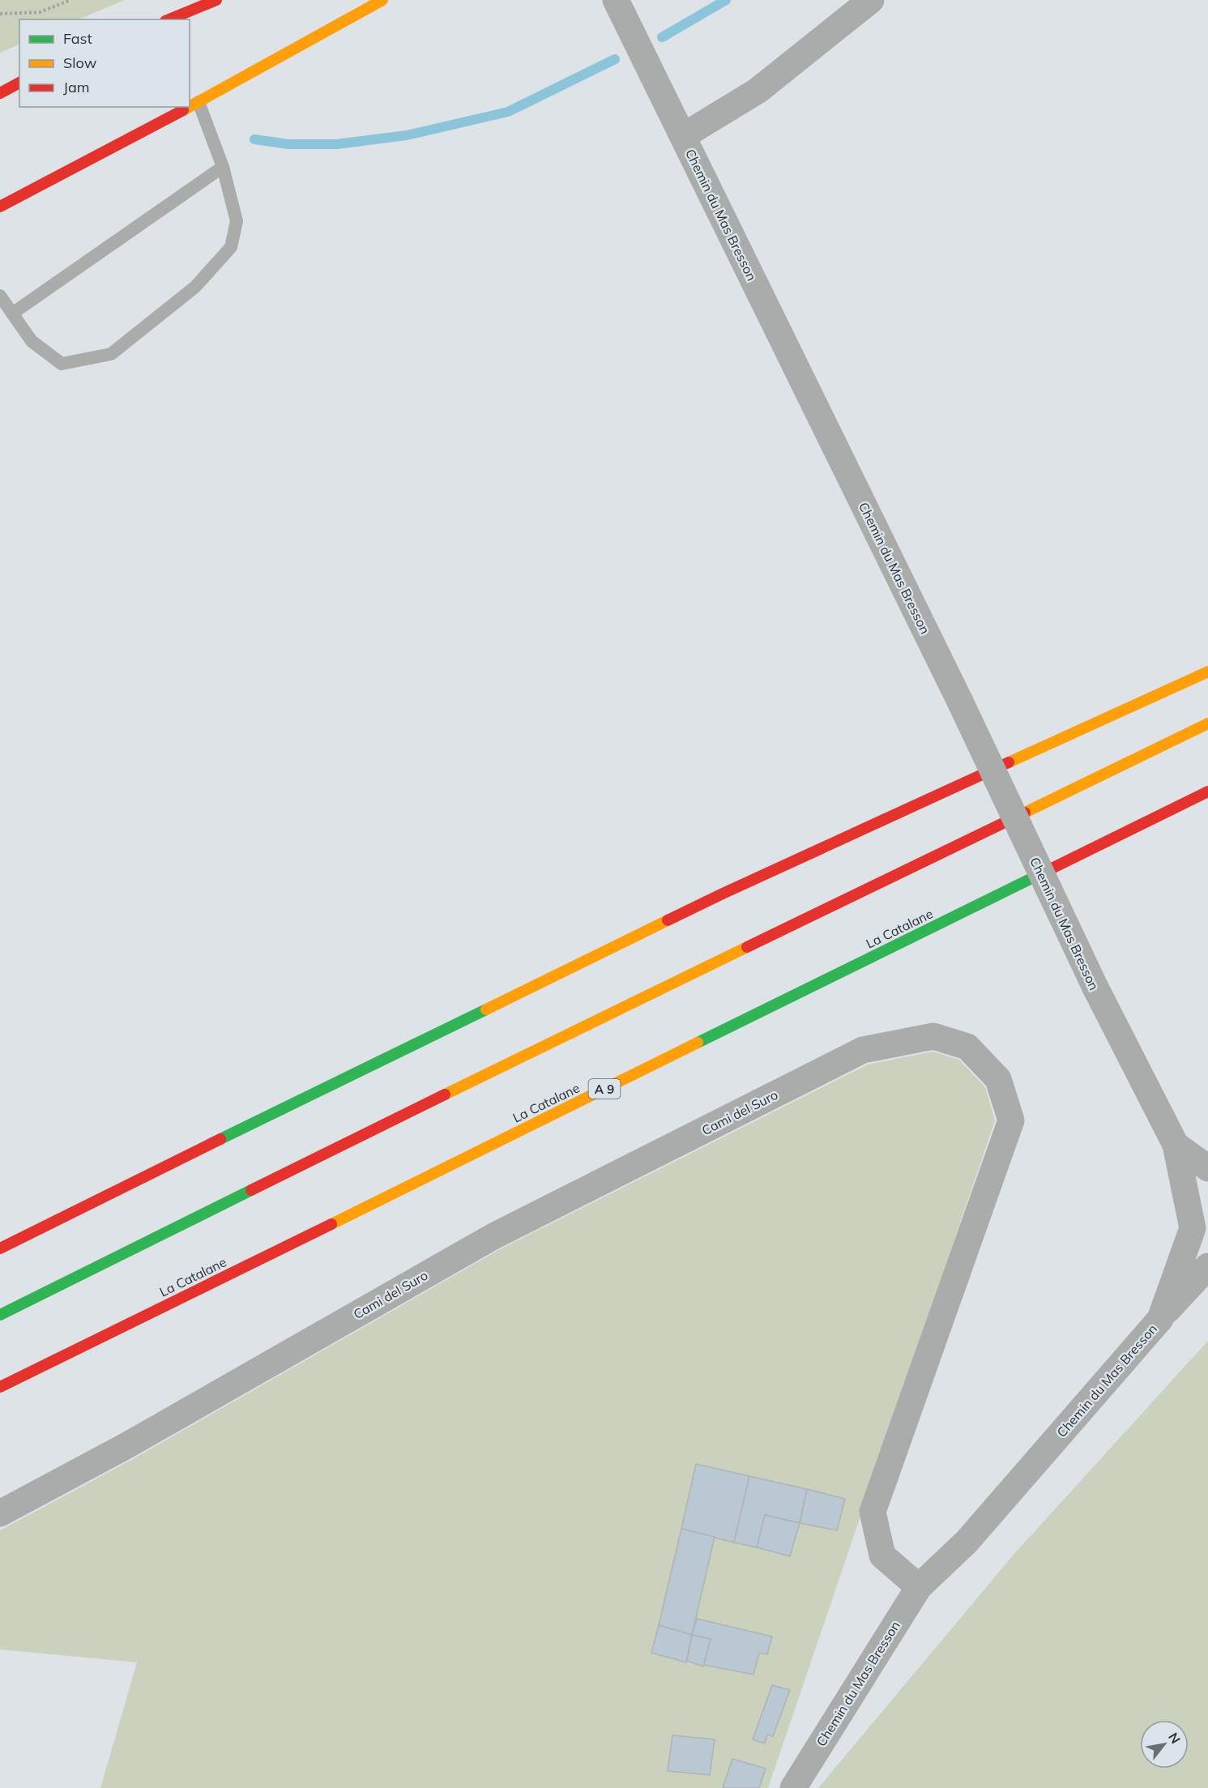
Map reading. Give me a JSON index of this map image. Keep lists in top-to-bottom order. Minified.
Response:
{"streets":{"highway":["La Catalane","A 9"],"street":["Chemin du Mas Bresson","Cami del Suro"]},"crossings":[["Chemin du Mas Bresson","Cami del Suro"]],"legend":["Fast","Slow","Jam"],"north":"top right"}
